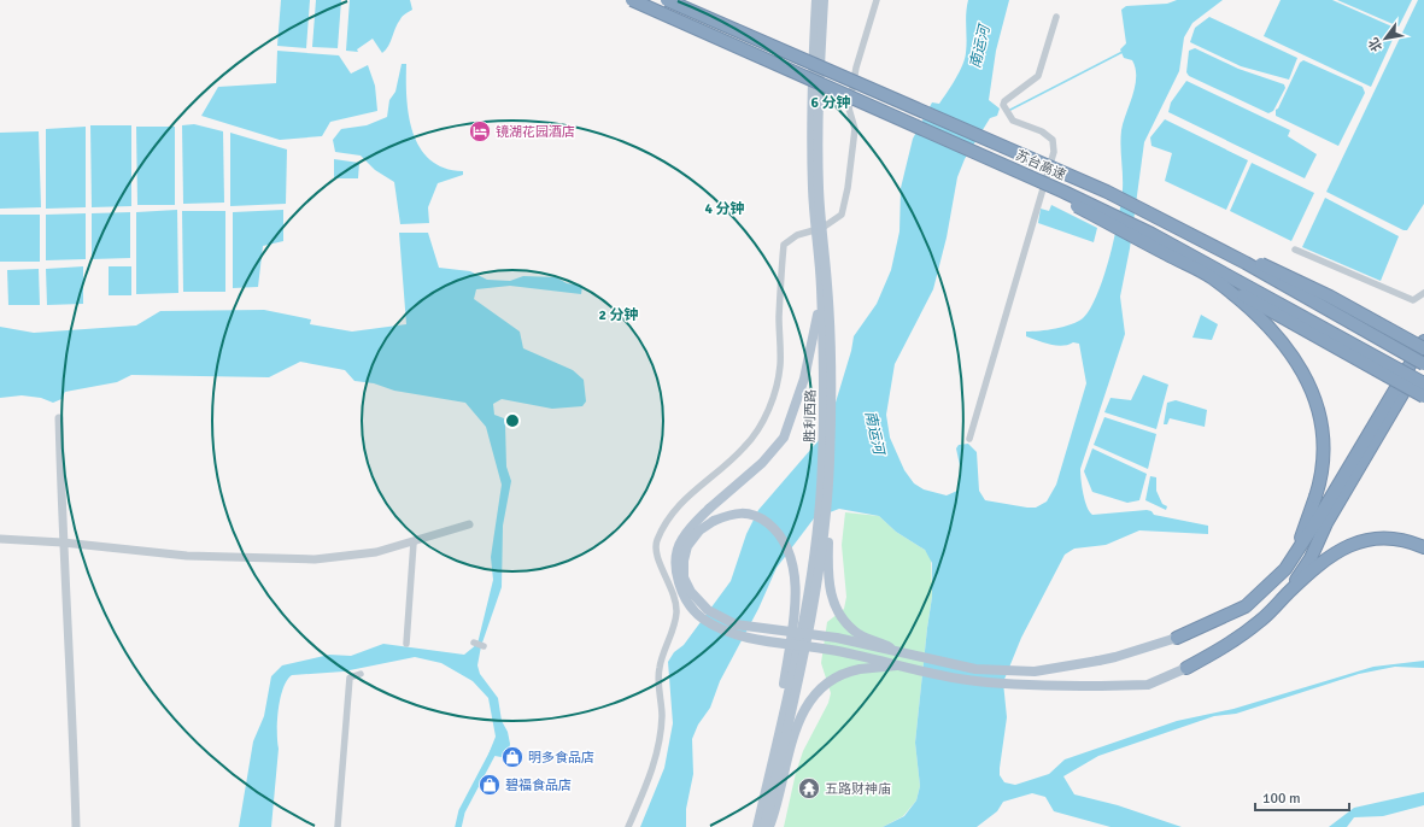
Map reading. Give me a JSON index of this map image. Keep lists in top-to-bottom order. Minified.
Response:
{"streets":{"highway":["苏台高速"],"main road":["胜利西路"]},"water":["南运河"],"places":{"hotel":["镜湖花园酒店"],"shop":["明多食品店","碧福食品店"],"temple":["五路财神庙"]},"scale_bar":"100 m","north":"bottom left","rings":["6 分钟","4 分钟","2 分钟"]}
